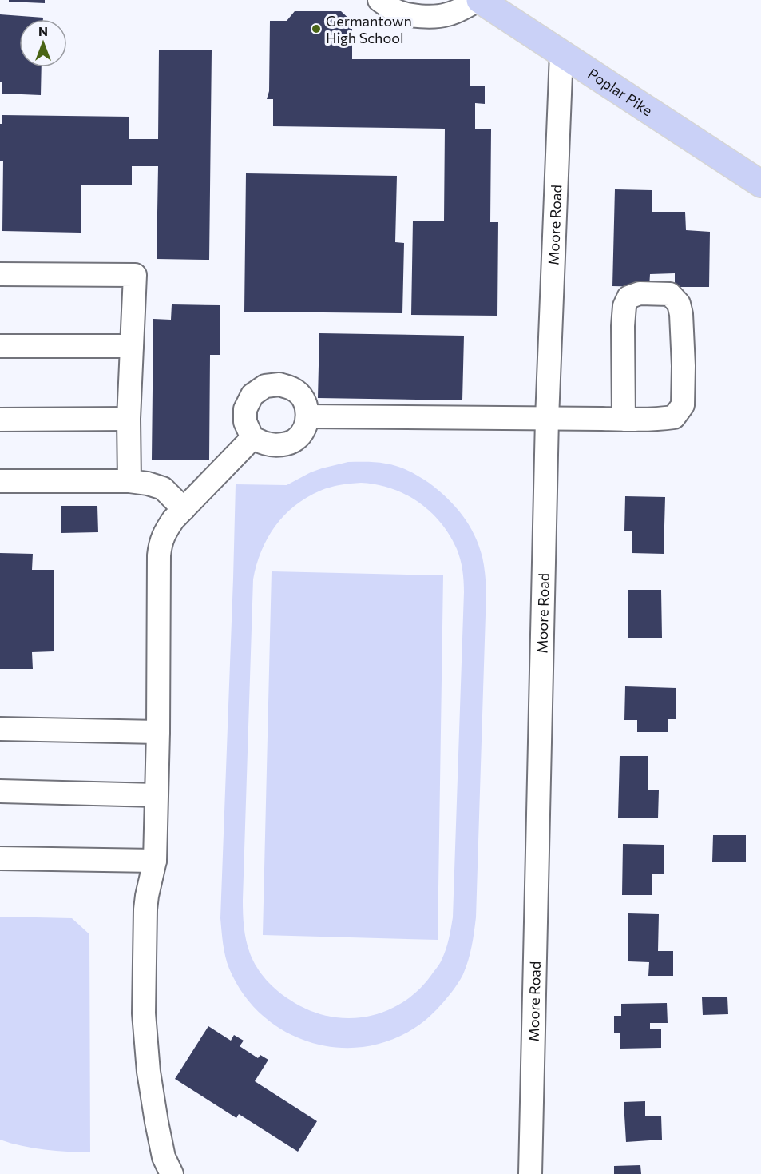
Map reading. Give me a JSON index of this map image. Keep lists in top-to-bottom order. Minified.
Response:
{"streets":{"main road":["Poplar Pike"],"street":["Moore Road"]},"crossings":[["Poplar Pike","Moore Road"]],"places":["Germantown High School"],"north":"top"}
